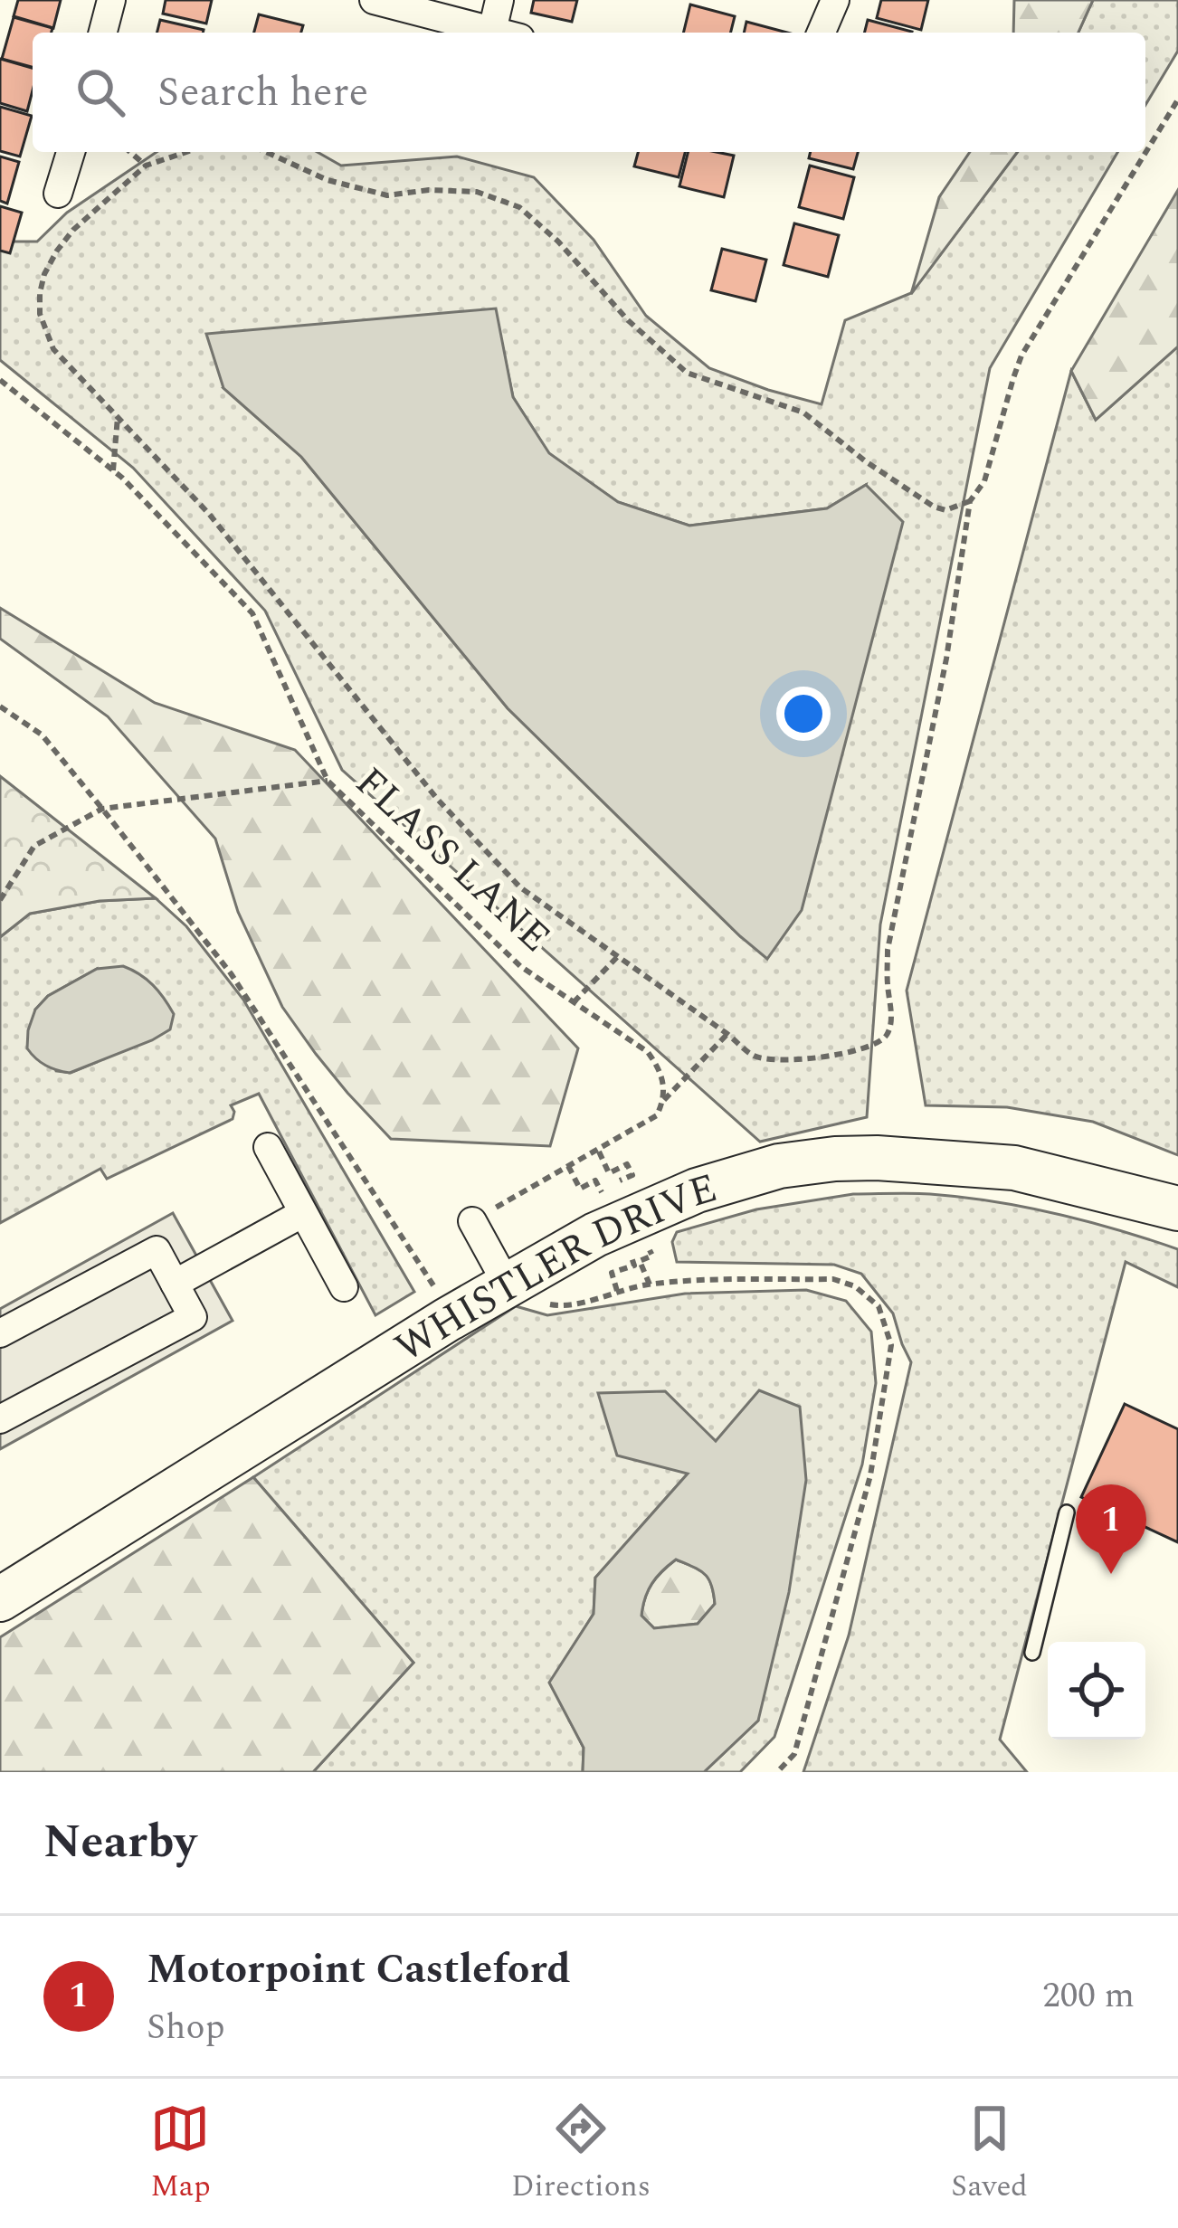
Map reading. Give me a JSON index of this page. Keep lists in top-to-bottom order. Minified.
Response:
{"streets":{"main road":["WHISTLER DRIVE"],"path":["FLASS LANE"]},"page":{"search":"Search here","pins":"1","heading":"Nearby","list":[{"mark":"1","name":"Motorpoint Castleford","note":"Shop","value":"200 m"}],"nav":["Map","Directions","Saved"]}}
